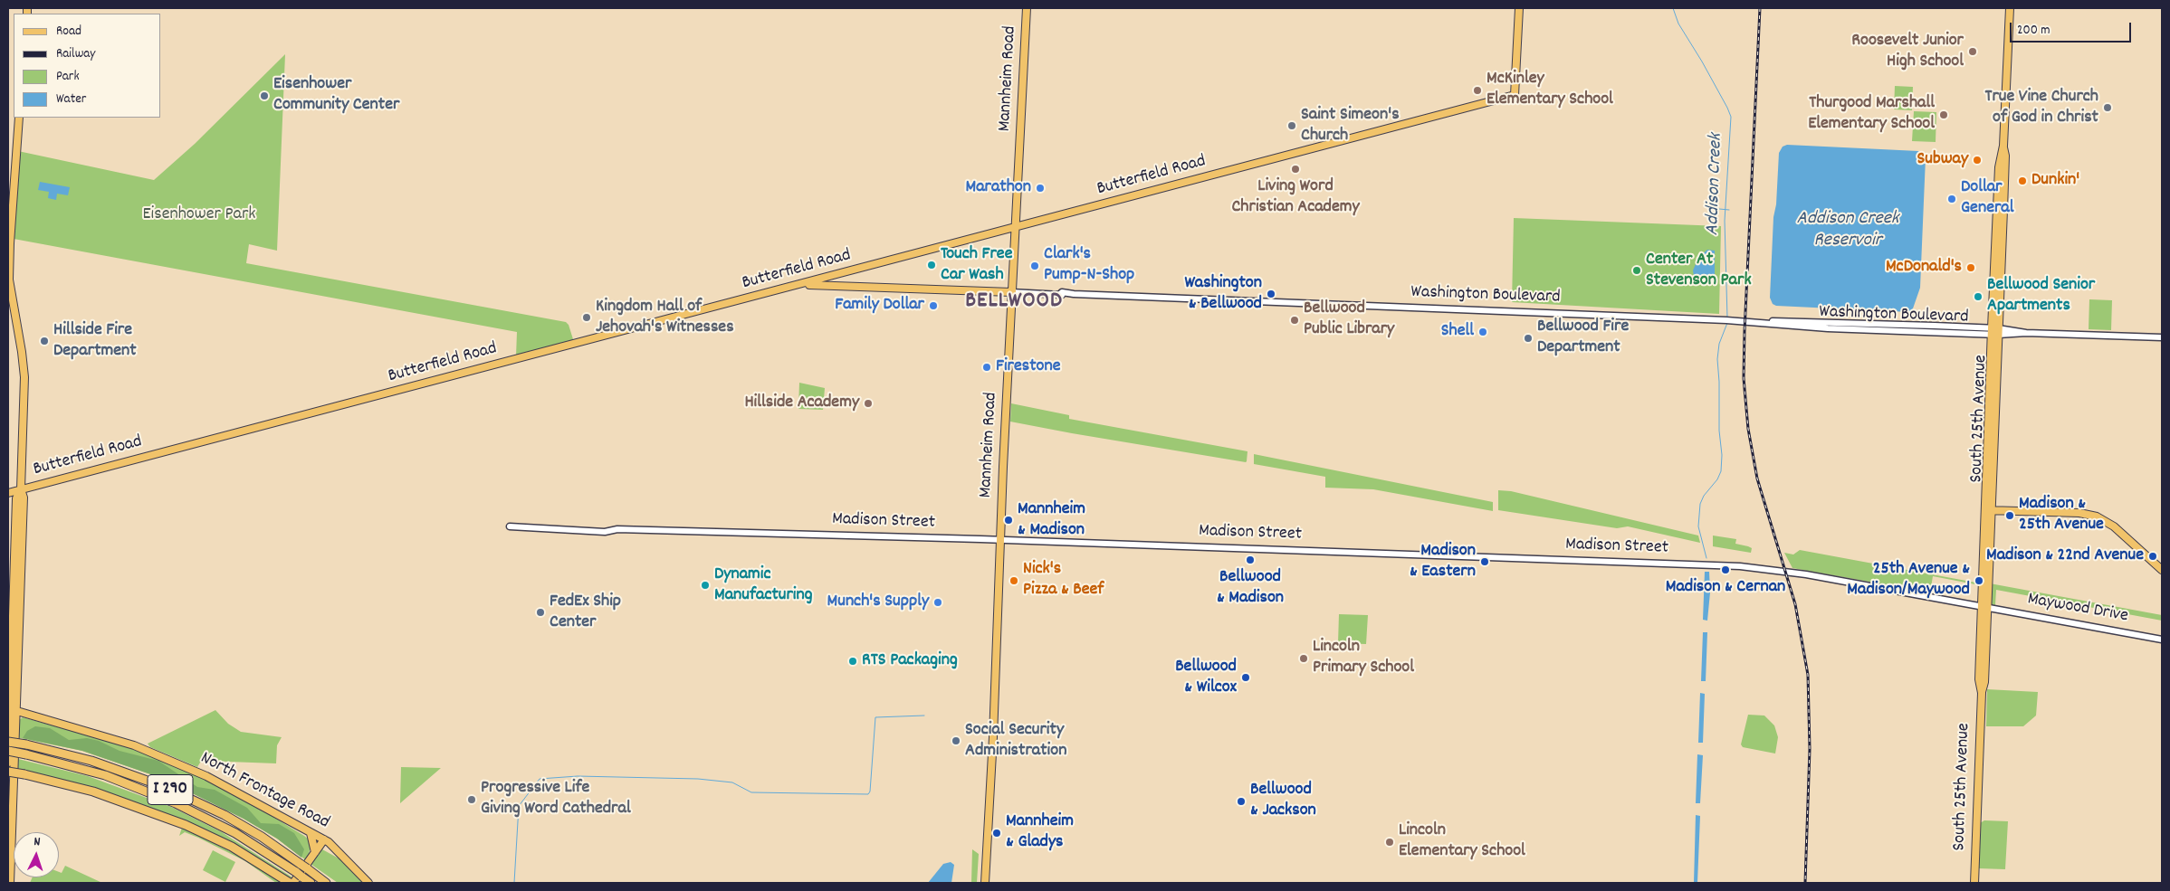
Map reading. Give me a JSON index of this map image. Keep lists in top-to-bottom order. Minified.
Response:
{"streets":{"highway":["I 290"],"main road":["Mannheim Road","Butterfield Road","Washington Boulevard","South 25th Avenue","North Frontage Road"],"street":["Madison Street","Maywood Drive"]},"crossings":[["Mannheim Road","Butterfield Road"],["Mannheim Road","Washington Boulevard"],["Mannheim Road","Madison Street"],["Butterfield Road","Washington Boulevard"],["Washington Boulevard","South 25th Avenue"],["South 25th Avenue","Madison Street"],["South 25th Avenue","Maywood Drive"],["Madison Street","Maywood Drive"]],"districts":["BELLWOOD"],"water":["Addison Creek","Addison Creek Reservoir"],"parks":["Eisenhower Park"],"places":["Roosevelt Junior High School","McKinley Elementary School","Eisenhower Community Center","True Vine Church of God in Christ","Thurgood Marshall Elementary School","Saint Simeon's Church","Subway","Living Word Christian Academy","Dunkin'","Marathon","Dollar General","Touch Free Car Wash","Clark's Pump-N-Shop","McDonald's","Center At Stevenson Park","Washington & Bellwood","Bellwood Senior Apartments","Family Dollar","Kingdom Hall of Jehovah's Witnesses","Bellwood Public Library","Shell","Bellwood Fire Department","Hillside Fire Department","Firestone","Hillside Academy","Madison & 25th Avenue","Mannheim & Madison","Madison & 22nd Avenue","Bellwood & Madison","Madison & Eastern","Madison & Cernan","Nick's Pizza & Beef","25th Avenue & Madison/Maywood","Dynamic Manufacturing","Munch's Supply","FedEx Ship Center","Lincoln Primary School","RTS Packaging","Bellwood & Wilcox","Social Security Administration","Progressive Life Giving Word Cathedral","Bellwood & Jackson","Mannheim & Gladys","Lincoln Elementary School"],"legend":["Road","Railway","Park","Water"],"scale_bar":"200 m","north":"top"}
